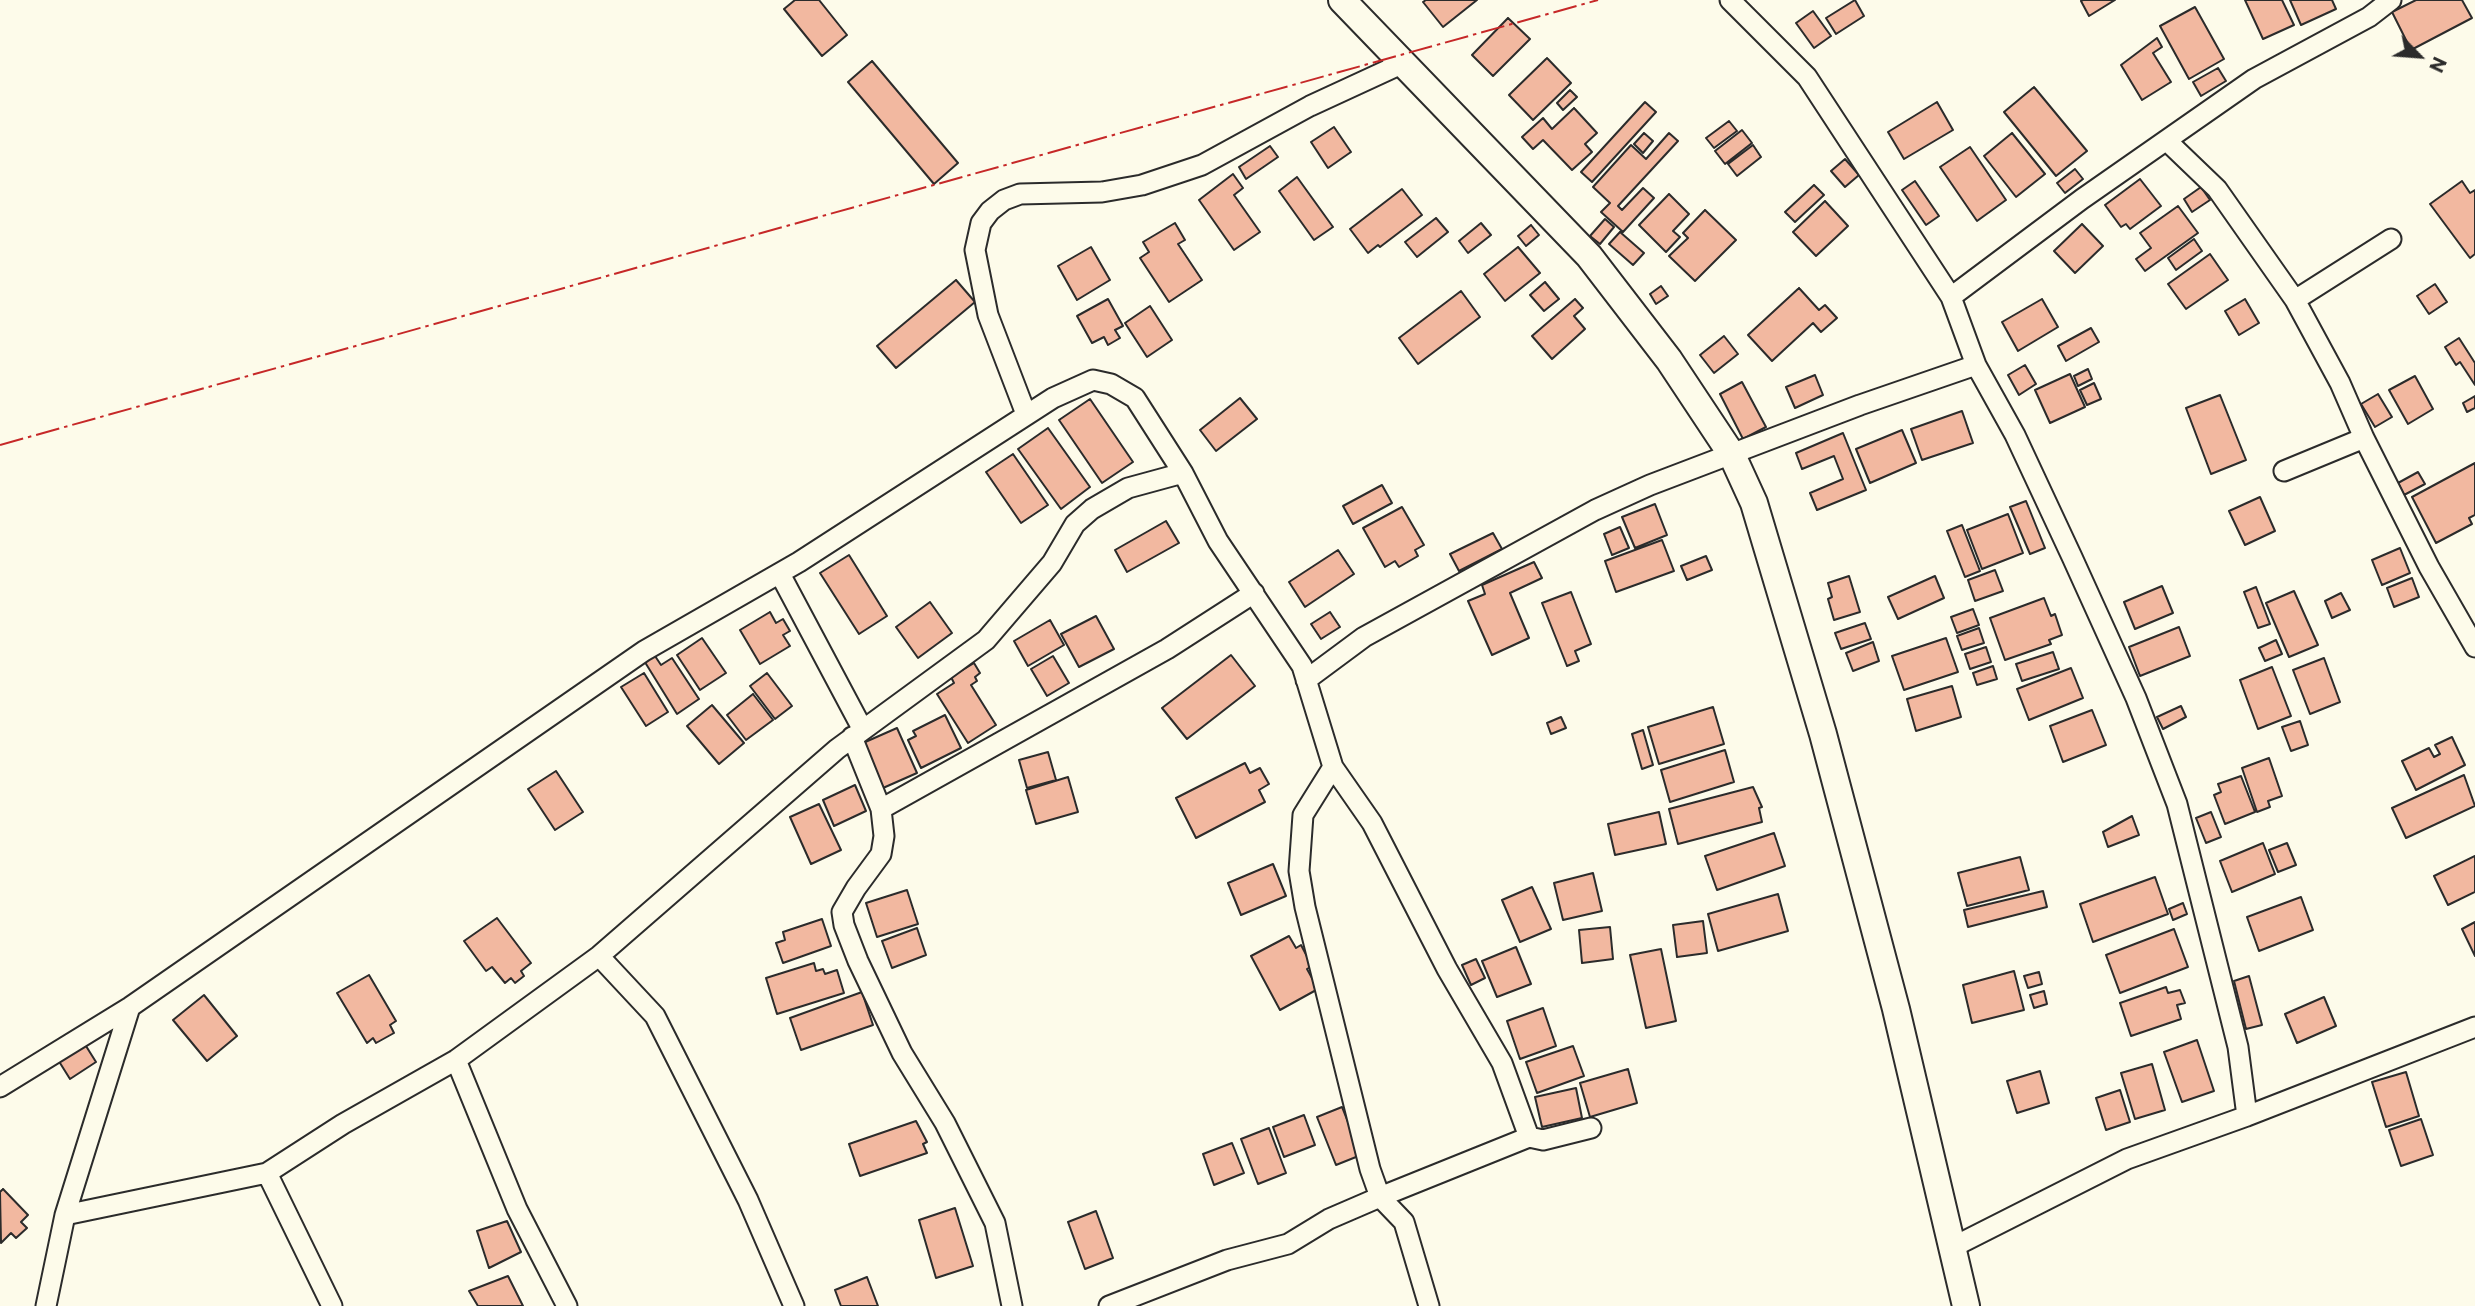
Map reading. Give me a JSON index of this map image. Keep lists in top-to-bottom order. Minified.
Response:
{"north":"bottom right"}
